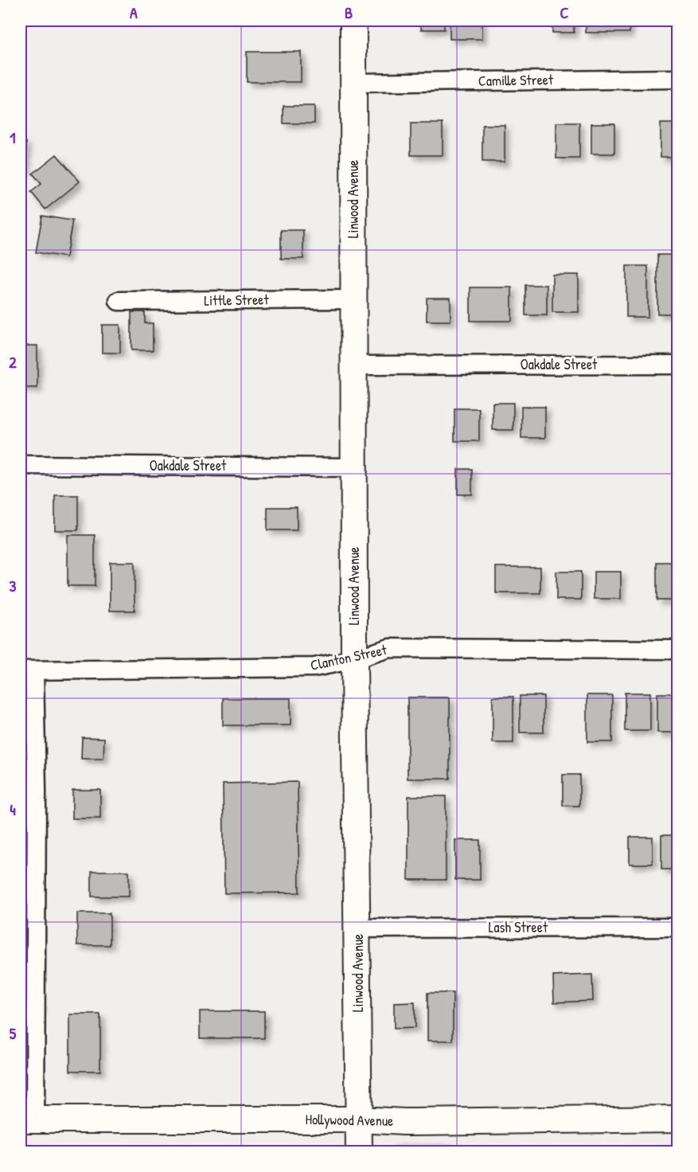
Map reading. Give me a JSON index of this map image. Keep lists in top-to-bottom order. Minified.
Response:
{"streets":{"main road":["Linwood Avenue","Hollywood Avenue"],"street":["Camille Street","Little Street","Oakdale Street","Clanton Street","Lash Street"]},"crossings":[["Camille Street","Linwood Avenue"],["Linwood Avenue","Little Street"],["Linwood Avenue","Oakdale Street"],["Linwood Avenue","Clanton Street"],["Linwood Avenue","Lash Street"],["Linwood Avenue","Hollywood Avenue"]],"grid":{"columns":["A","B","C"],"rows":["1","2","3","4","5"]}}
